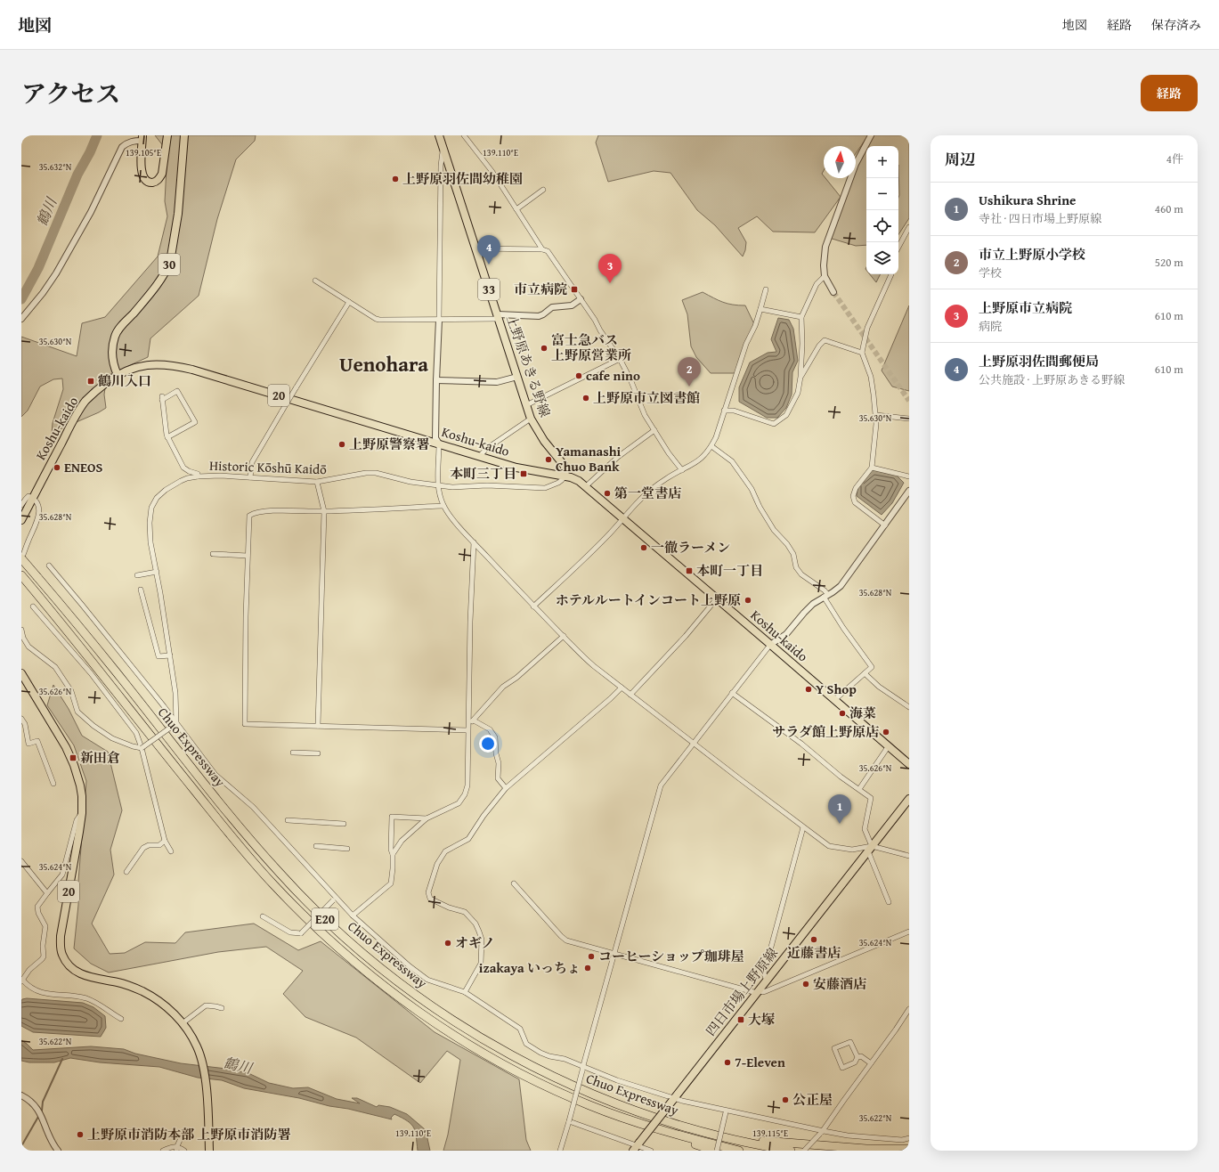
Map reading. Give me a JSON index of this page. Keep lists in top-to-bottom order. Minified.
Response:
{"streets":{"highway":["Chuo Expressway","E20"],"main road":["30","33","上野原あきる野線","20","Koshu-kaido","四日市場上野原線"],"street":["Historic Kōshū Kaidō"]},"crossings":[["30","Koshu-kaido"],["上野原あきる野線","Koshu-kaido"],["上野原あきる野線","Historic Kōshū Kaidō"],["Koshu-kaido","Historic Kōshū Kaidō"]],"districts":["Uenohara"],"water":["鶴川"],"places":{"other":["上野原羽佐間幼稚園","富士急バス 上野原営業所","cafe nino","上野原市立図書館","上野原警察署","Yamanashi Chuo Bank","ENEOS","第一堂書店","一徹ラーメン","ホテルルートインコート上野原","Y Shop","海菜","サラダ館上野原店","近藤書店","オギノ","コーヒーショップ珈琲屋","izakaya いっちょ","安藤酒店","7-Eleven","公正屋","上野原市消防本部 上野原市消防署"],"transit":["市立病院","鶴川入口","本町三丁目","本町一丁目","新田倉","大塚"]},"north":"top","page":{"header":"地図","nav":["地図","経路","保存済み"],"title":"アクセス","buttons":"経路","heading":["周辺","4件"],"map_buttons":["+","−"],"list":[{"mark":"1","name":"Ushikura Shrine","note":"寺社 · 四日市場上野原線","value":"460 m"},{"mark":"2","name":"市立上野原小学校","note":"学校","value":"520 m"},{"mark":"3","name":"上野原市立病院","note":"病院","value":"610 m"},{"mark":"4","name":"上野原羽佐間郵便局","note":"公共施設 · 上野原あきる野線","value":"610 m"}],"pins":["4","3","2","1"]},"coordinates":["139.105°E","139.110°E","35.632°N","35.630°N","35.628°N","35.626°N","35.624°N","35.622°N","139.115°E"]}
